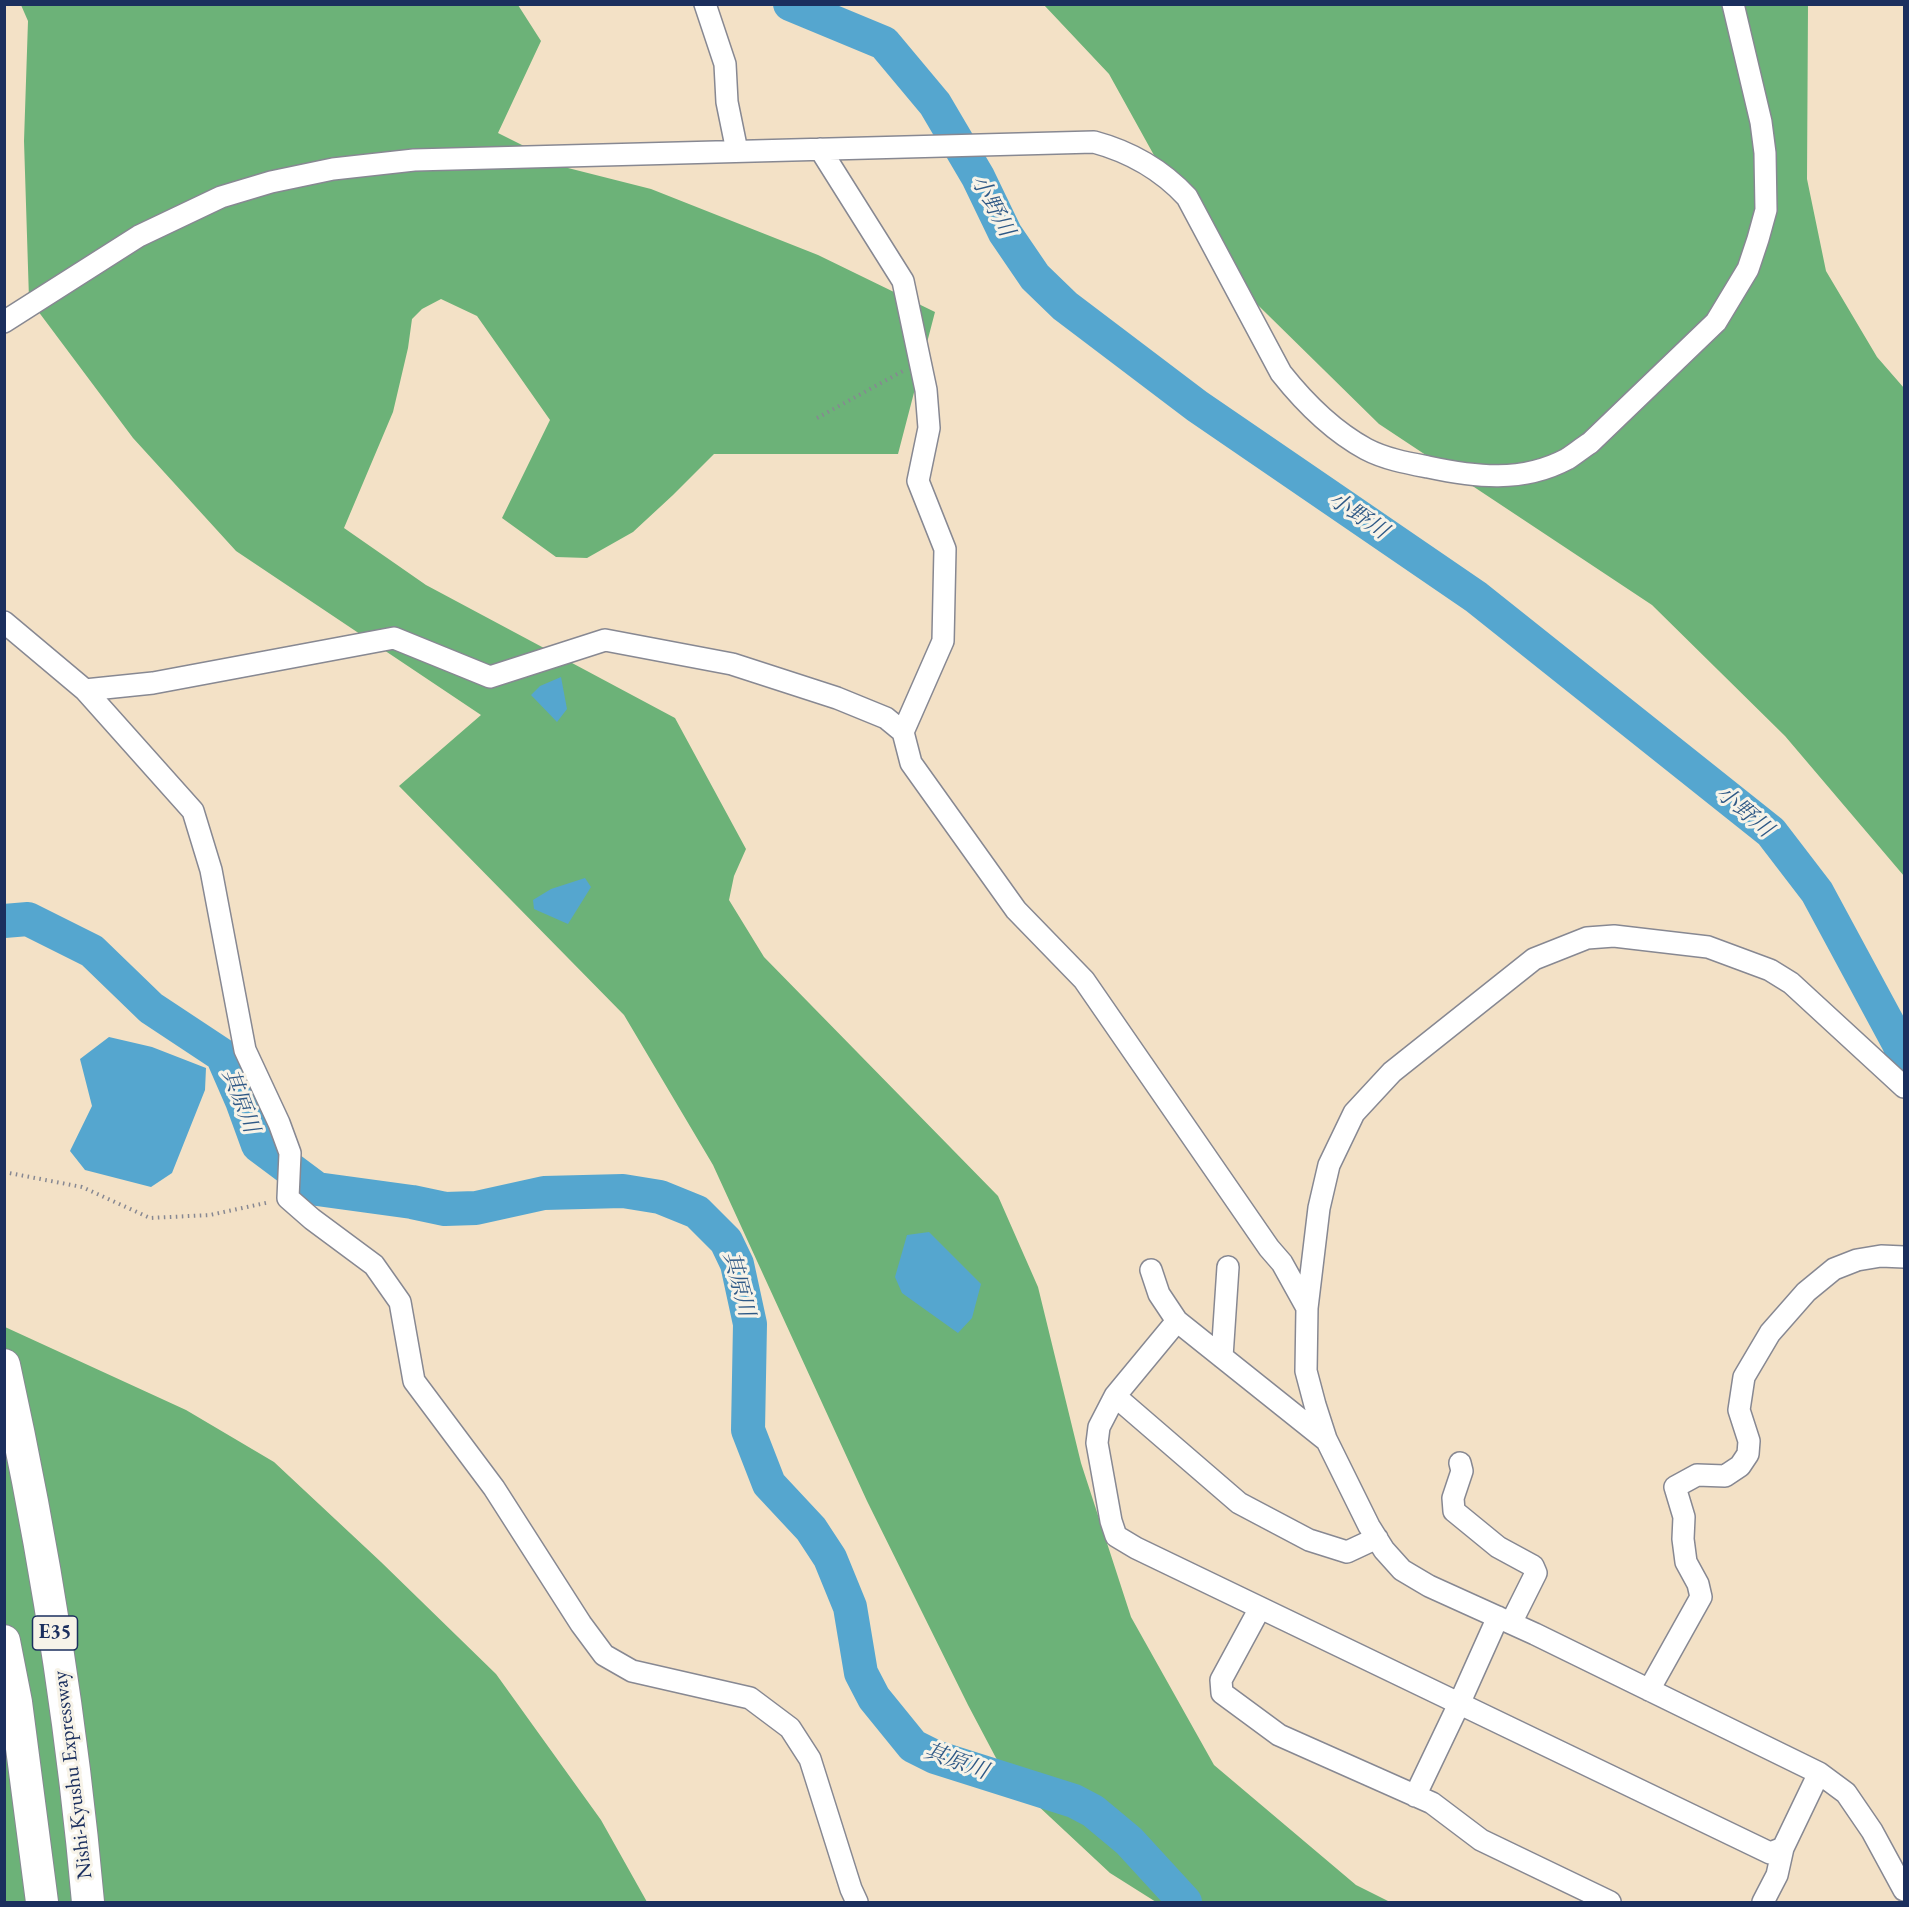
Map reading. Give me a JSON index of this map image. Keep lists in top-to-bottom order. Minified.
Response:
{"streets":{"highway":["E35","Nishi-Kyushu Expressway"]},"water":["小野川","其原川"]}
